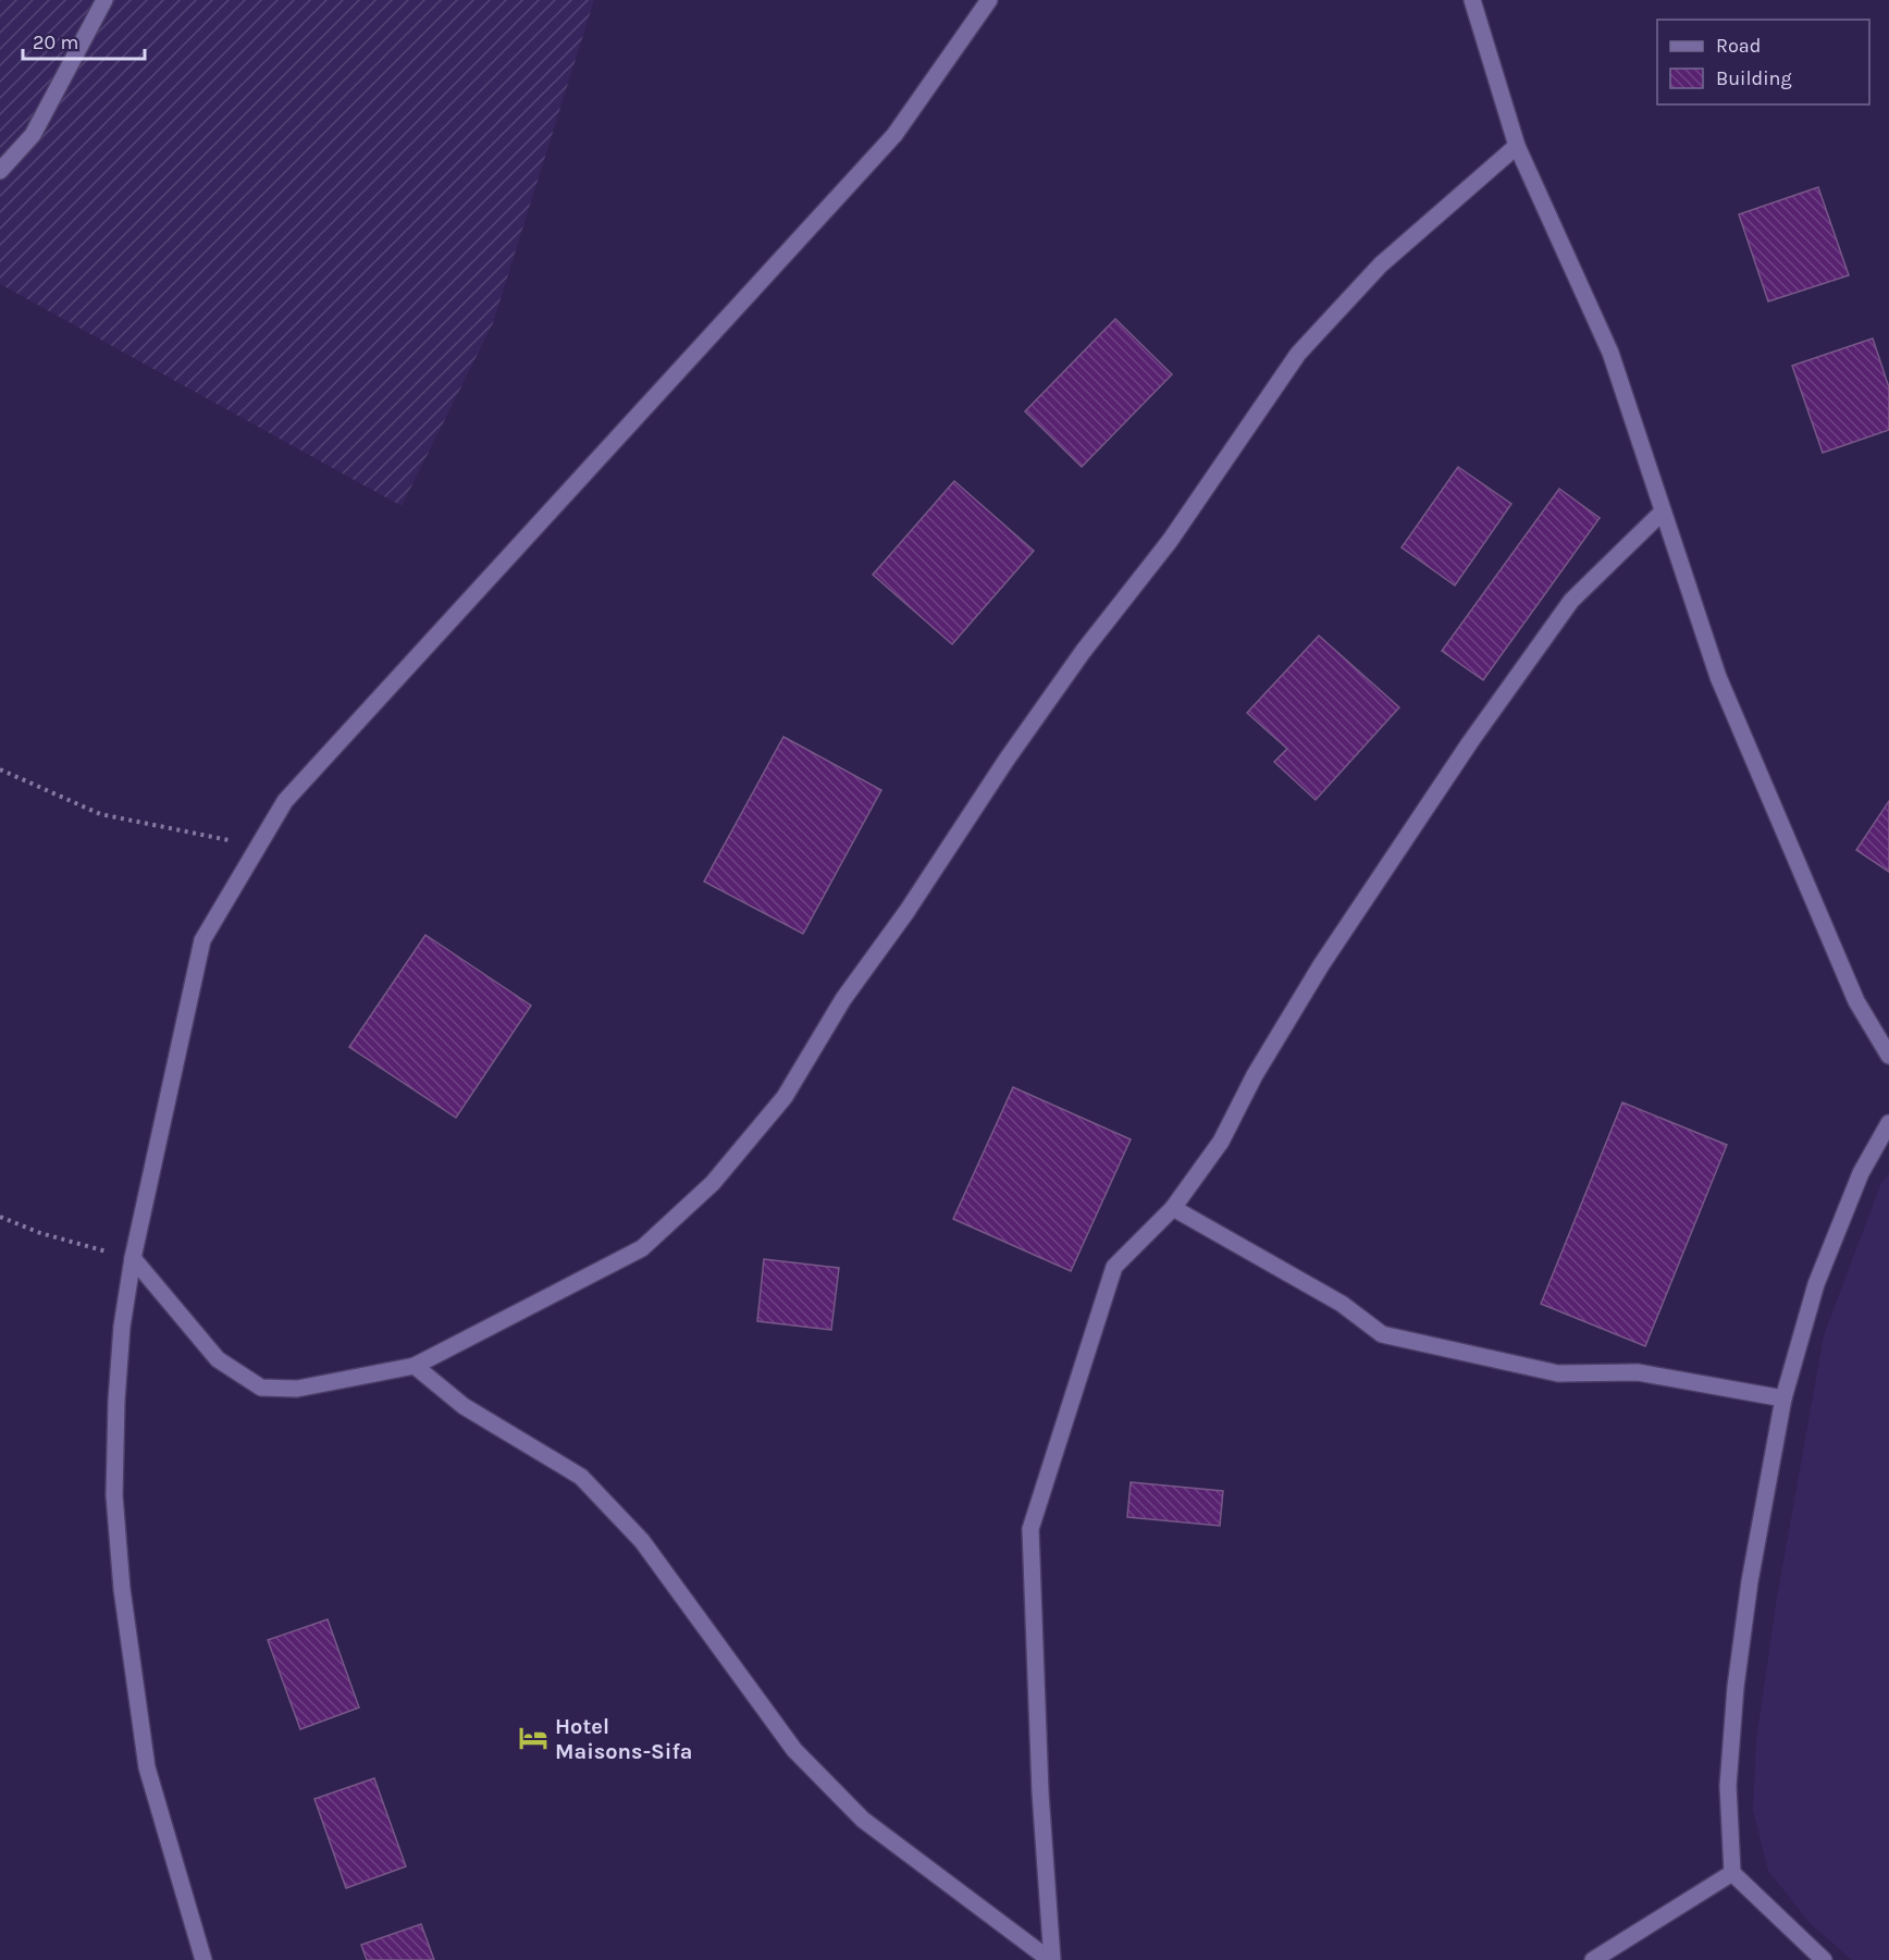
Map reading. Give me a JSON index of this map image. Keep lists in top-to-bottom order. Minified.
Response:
{"places":{"hotel":["Hotel Maisons-Sifa"]},"legend":["Road","Building"],"scale_bar":"20 m"}
